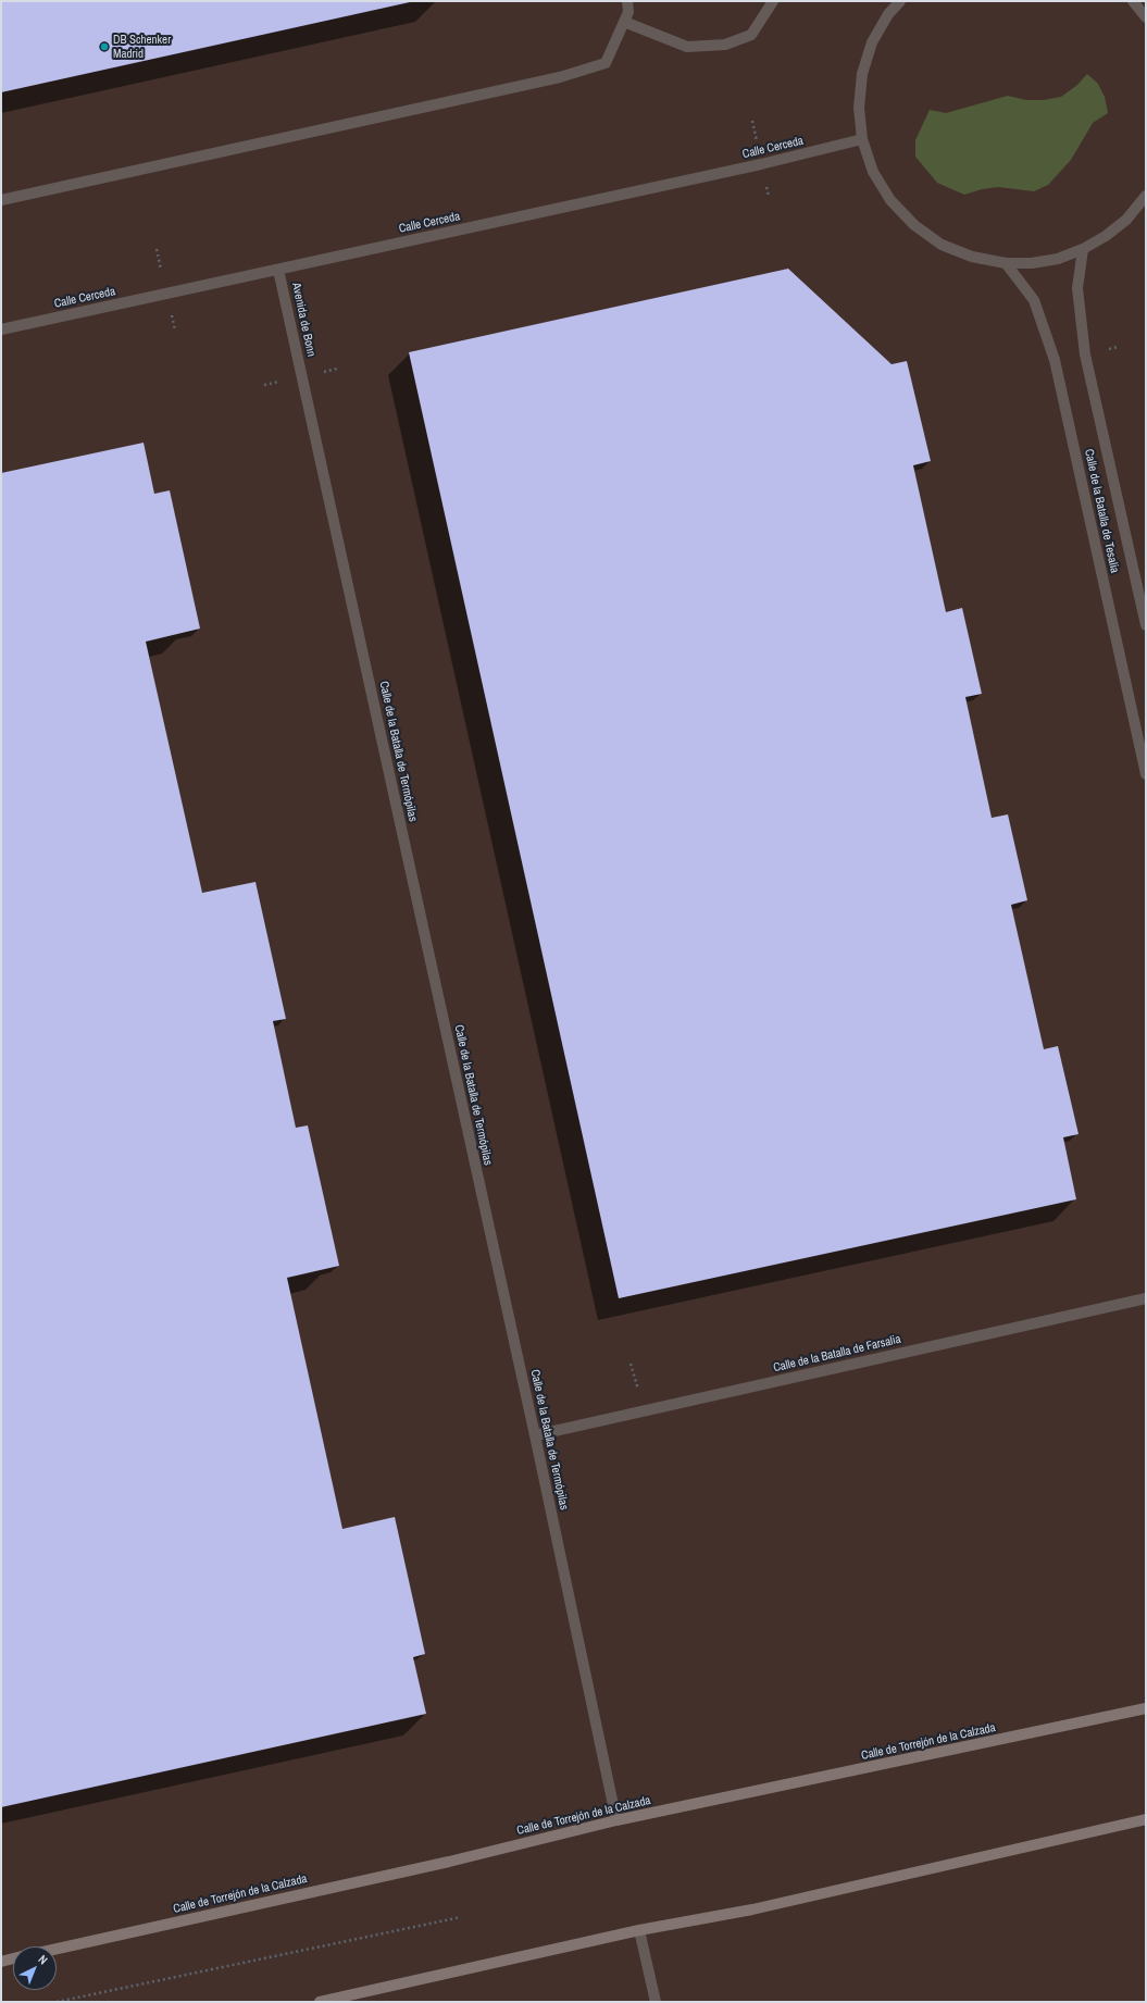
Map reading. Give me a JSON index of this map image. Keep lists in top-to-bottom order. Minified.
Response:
{"streets":{"main road":["Calle de Torrejón de la Calzada"],"street":["Calle Cerceda","Avenida de Bonn","Calle de la Batalla de Tesalia","Calle de la Batalla de Termópilas","Calle de la Batalla de Farsalia"]},"crossings":[["Calle Cerceda","Avenida de Bonn"],["Avenida de Bonn","Calle de la Batalla de Termópilas"],["Calle de la Batalla de Termópilas","Calle de la Batalla de Farsalia"],["Calle de la Batalla de Termópilas","Calle de Torrejón de la Calzada"]],"places":["DB Schenker Madrid"],"north":"top right"}
